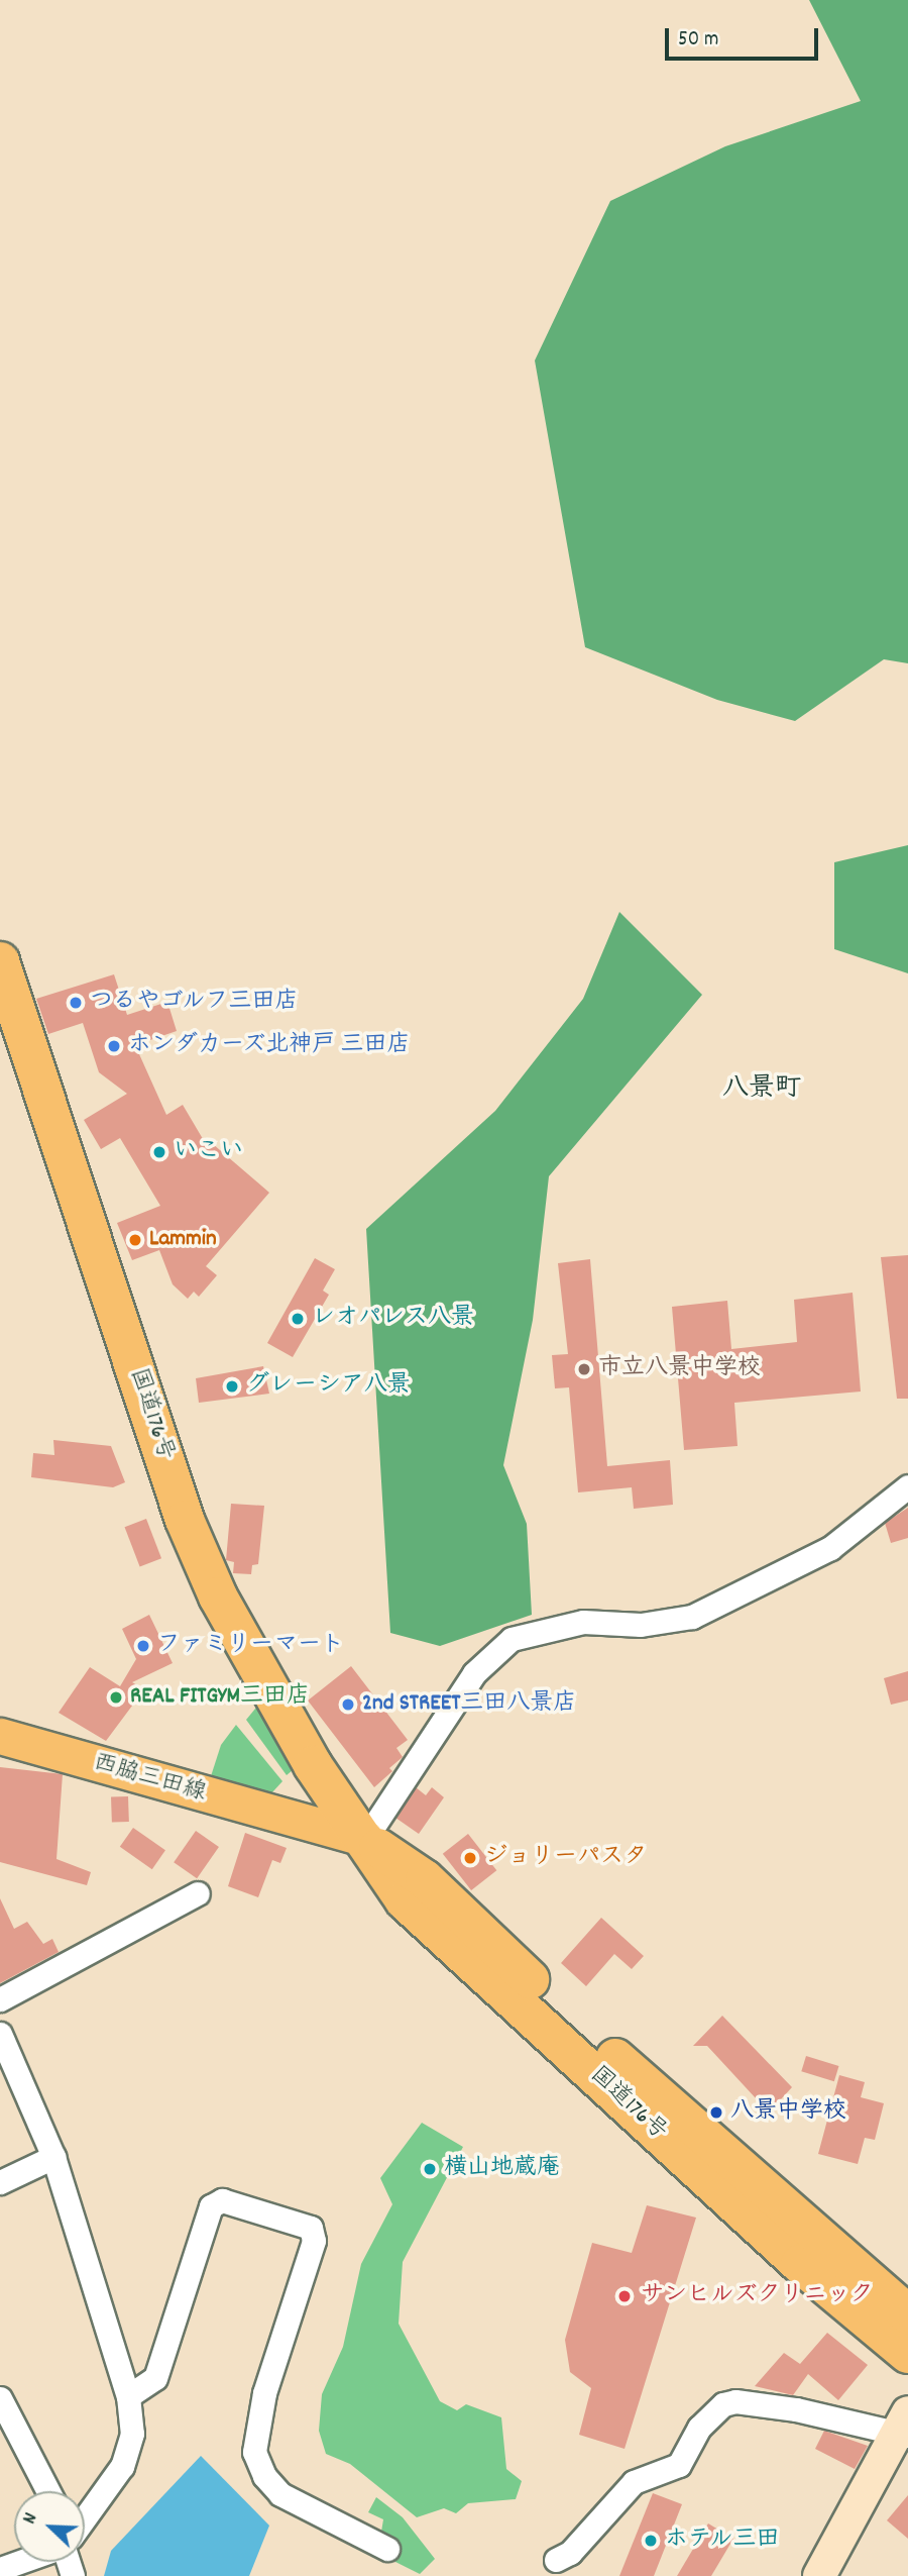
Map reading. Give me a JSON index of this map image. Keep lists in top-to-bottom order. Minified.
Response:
{"streets":{"highway":["国道176号"],"main road":["西脇三田線"]},"crossings":[["国道176号","西脇三田線"]],"districts":["八景町"],"places":["つるやゴルフ三田店","ホンダカーズ北神戸 三田店","いこい","Lammin","レオパレス八景","市立八景中学校","グレーシア八景","ファミリーマート","REAL FITGYM三田店","2nd STREET三田八景店","ジョリーパスタ","八景中学校","横山地蔵庵","サンヒルズクリニック","ホテル三田"],"scale_bar":"50 m","north":"top left"}
